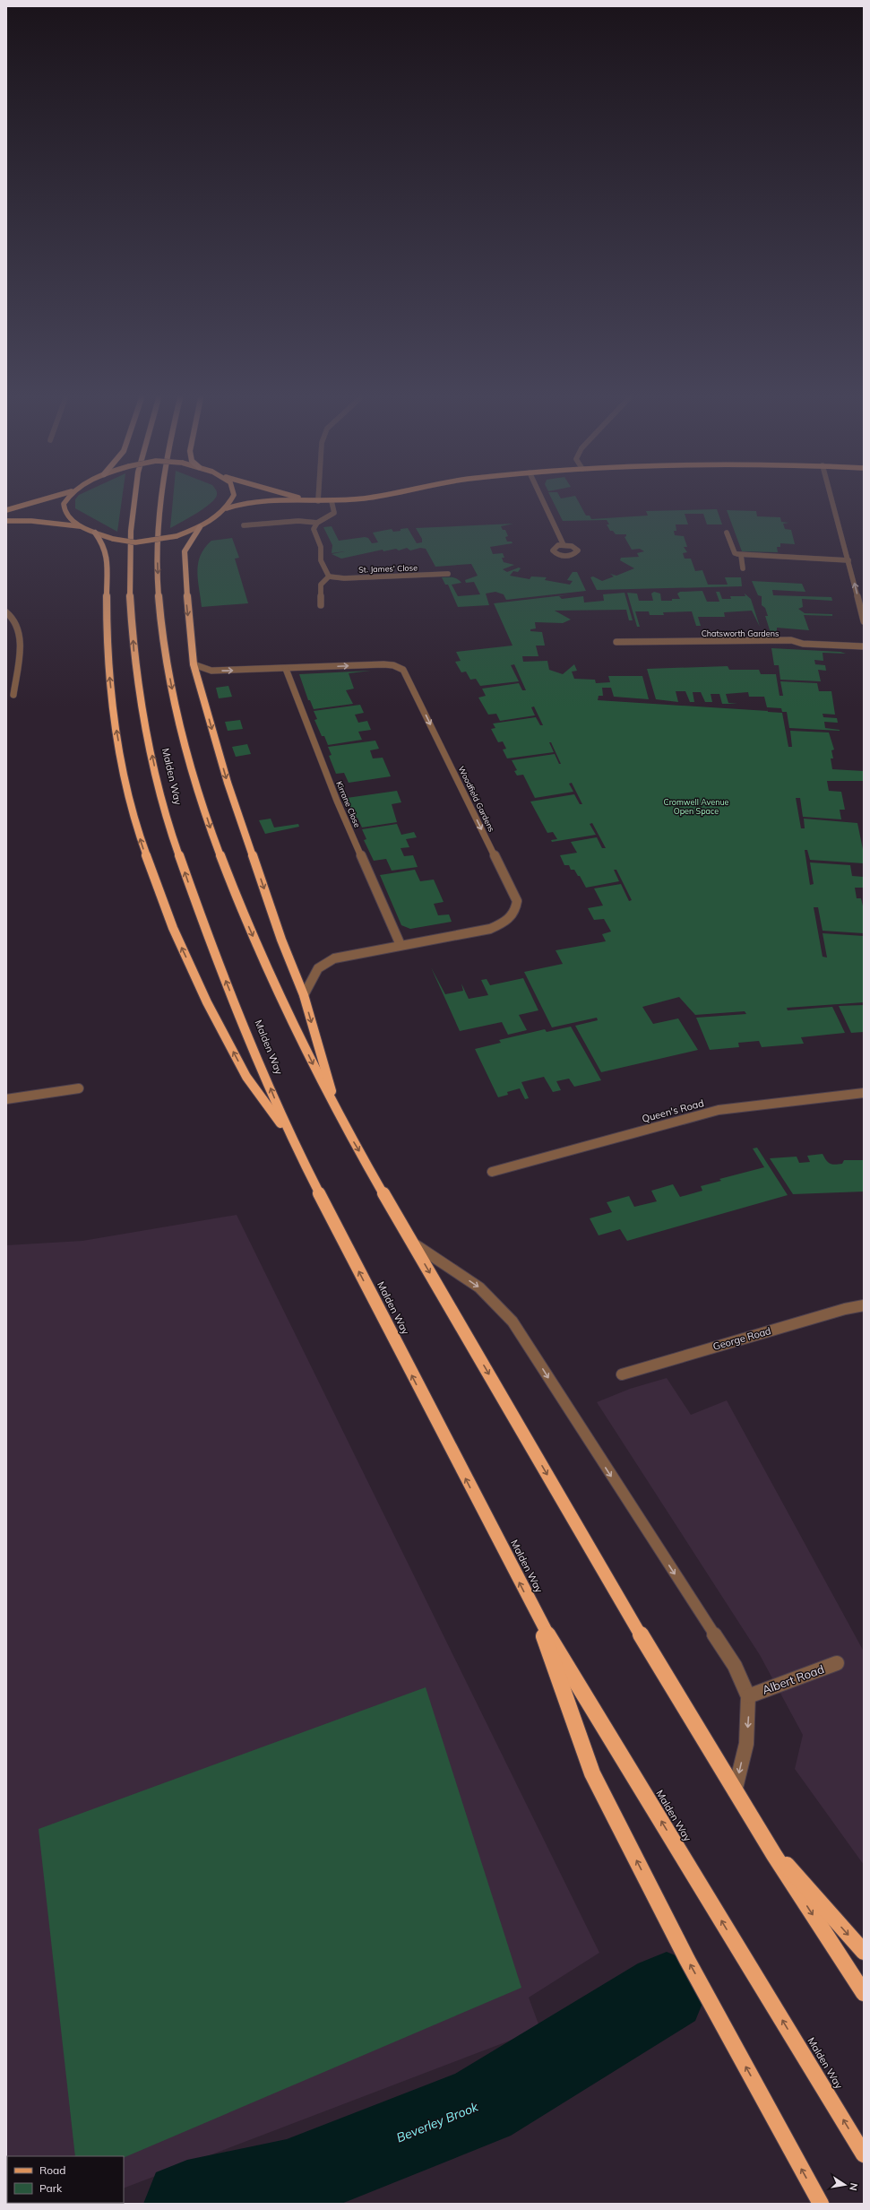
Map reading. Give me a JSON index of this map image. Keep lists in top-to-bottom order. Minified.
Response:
{"streets":{"highway":["Malden Way"],"street":["St. James' Close","Chatsworth Gardens","Woodfield Gardens","Kirrane Close","Queen's Road","George Road","Albert Road"]},"crossings":[["Malden Way","Albert Road"],["Woodfield Gardens","Kirrane Close"]],"water":["Beverley Brook"],"parks":["Cromwell Avenue Open Space"],"legend":["Road","Park"],"north":"right"}
